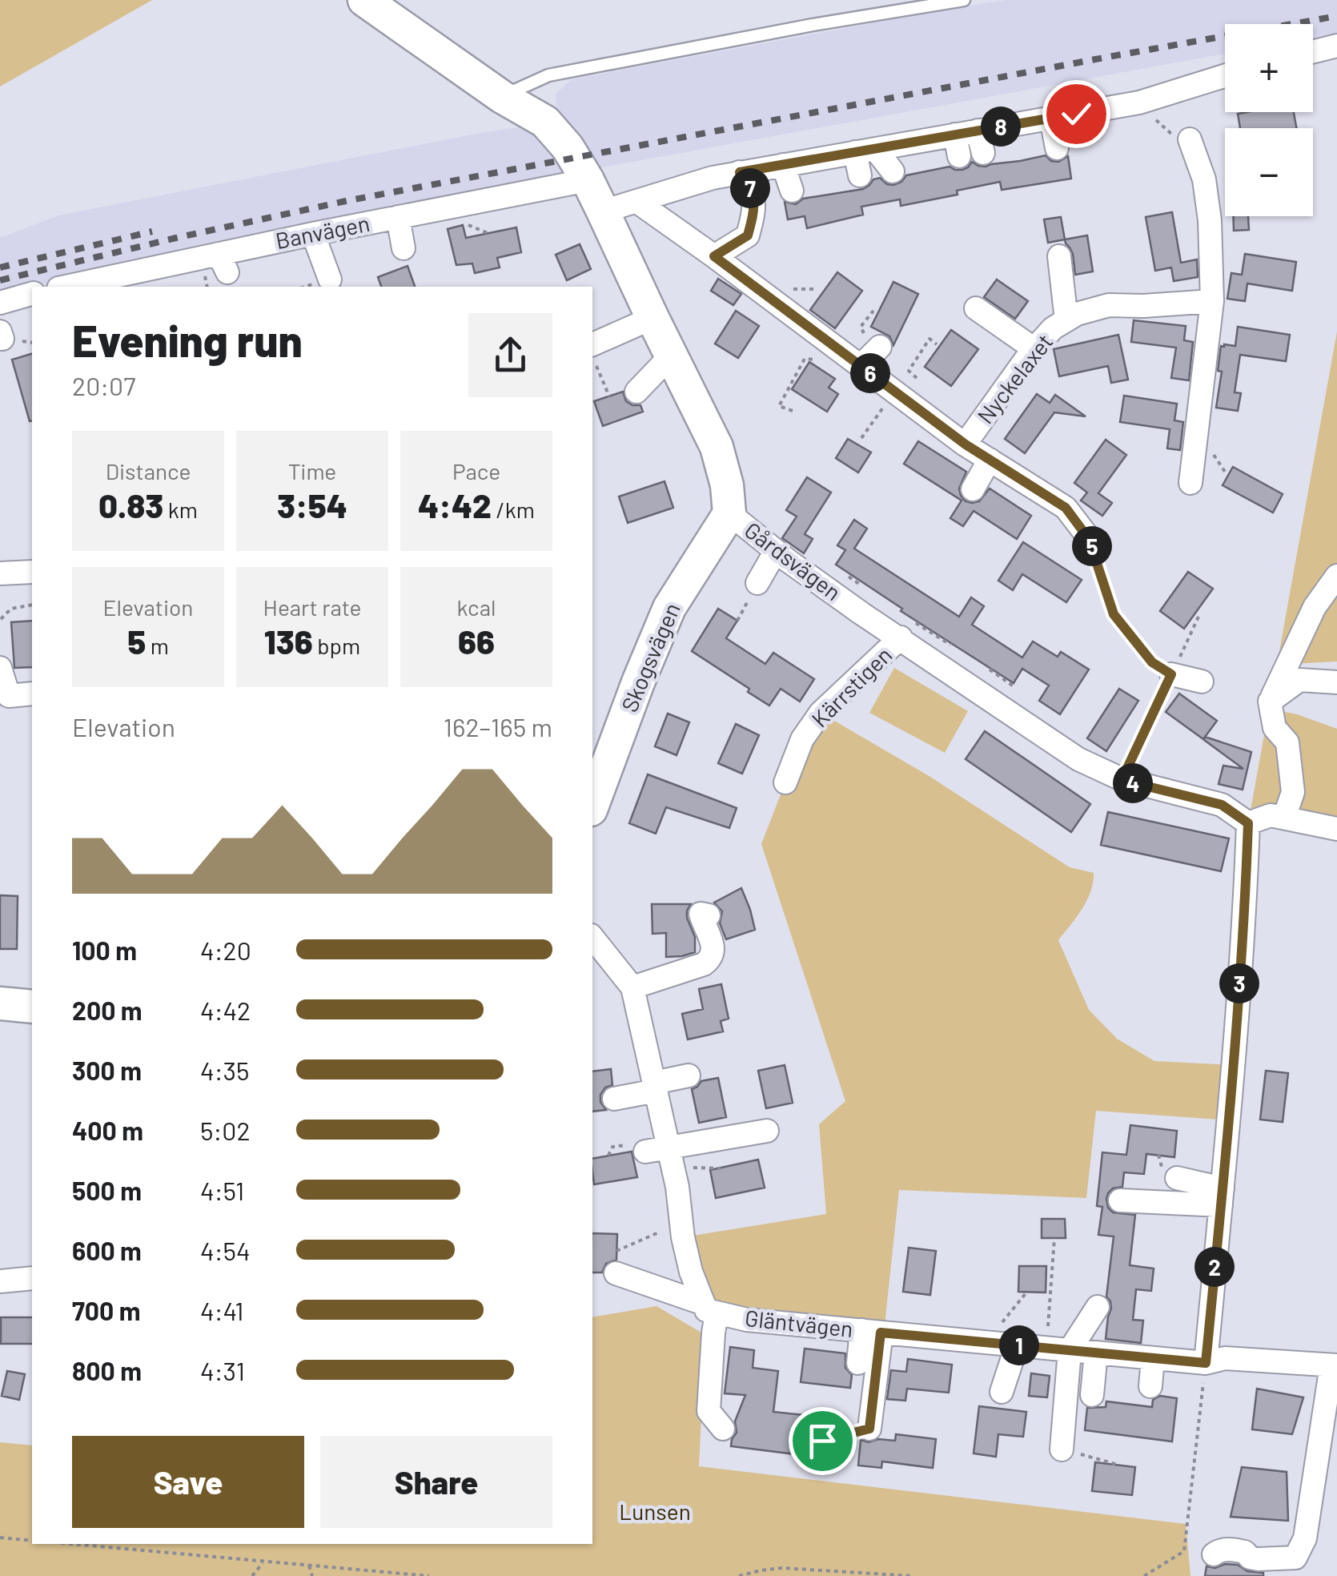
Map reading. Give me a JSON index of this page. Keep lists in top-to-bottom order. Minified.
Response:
{"streets":{"street":["Banvägen","Nyckelaxet","Gårdsvägen","Skogsvägen","Kärrstigen","Gläntvägen"]},"crossings":[["Banvägen","Gårdsvägen"],["Gårdsvägen","Skogsvägen"],["Gårdsvägen","Kärrstigen"]],"parks":["Lunsen"],"page":{"map_buttons":["+","−"],"pins":["8","7","6","5","4","3","2","1"],"heading":["Evening run","20:07"],"stats":[["Distance","0.83 km"],["Time","3:54"],["Pace","4:42 /km"],["Elevation","5 m"],["Heart rate","136 bpm"],["kcal","66"]],"chart":["Elevation","162–165 m"],"list":[{"name":"100 m","note":"4:20"},{"name":"200 m","note":"4:42"},{"name":"300 m","note":"4:35"},{"name":"400 m","note":"5:02"},{"name":"500 m","note":"4:51"},{"name":"600 m","note":"4:54"},{"name":"700 m","note":"4:41"},{"name":"800 m","note":"4:31"}],"buttons":["Save","Share"]}}
